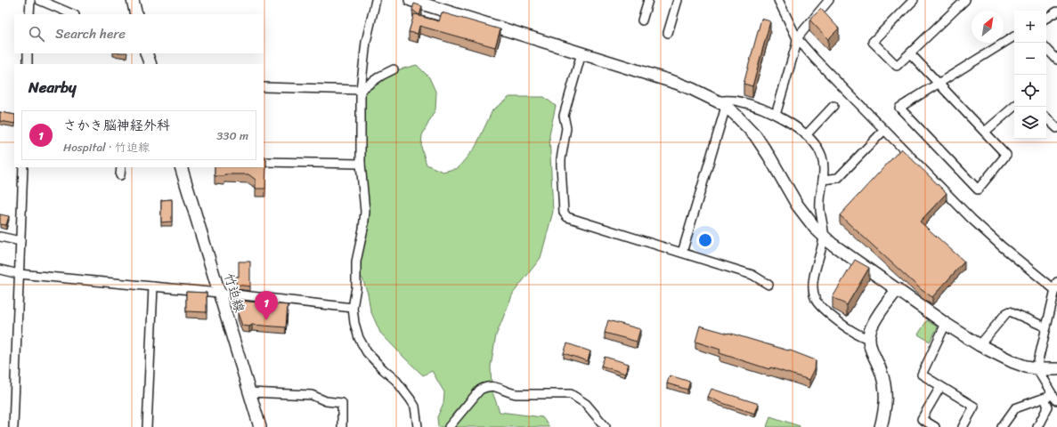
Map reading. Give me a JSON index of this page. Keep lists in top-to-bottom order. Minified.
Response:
{"streets":{"street":["竹迫線"]},"north":"top right","page":{"map_buttons":["+","−"],"search":"Search here","heading":"Nearby","list":[{"mark":"1","name":"さかき脳神経外科","note":"Hospital · 竹迫線","value":"330 m"}],"pins":"1"}}
